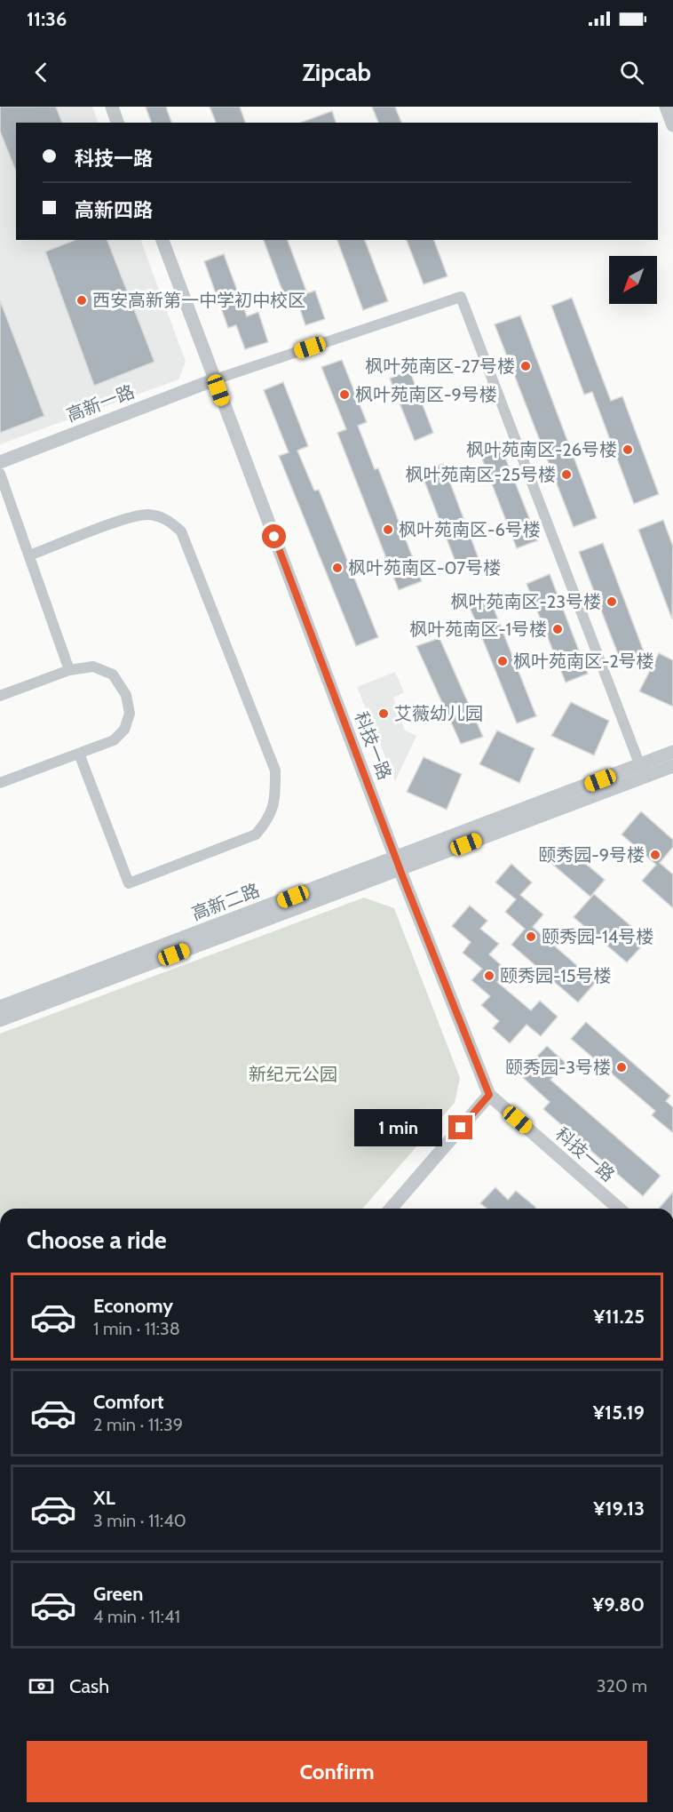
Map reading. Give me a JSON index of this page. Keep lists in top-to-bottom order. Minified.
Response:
{"streets":{"street":["高新一路","科技一路","高新二路"]},"crossings":[["高新一路","科技一路"],["科技一路","高新二路"]],"parks":["新纪元公园"],"places":["西安高新第一中学初中校区","枫叶苑南区-27号楼","枫叶苑南区-9号楼","枫叶苑南区-26号楼","枫叶苑南区-25号楼","枫叶苑南区-6号楼","枫叶苑南区-07号楼","枫叶苑南区-23号楼","枫叶苑南区-1号楼","枫叶苑南区-2号楼","艾薇幼儿园","颐秀园-9号楼","颐秀园-14号楼","颐秀园-15号楼","颐秀园-3号楼"],"north":"bottom left","page":{"status":"11:36","header":"Zipcab","banner":["科技一路","高新四路"],"bubble":"1 min","heading":"Choose a ride","list":[{"name":"Economy","note":"1 min · 11:38","value":"¥11.25"},{"name":"Comfort","note":"2 min · 11:39","value":"¥15.19"},{"name":"XL","note":"3 min · 11:40","value":"¥19.13"},{"name":"Green","note":"4 min · 11:41","value":"¥9.80"}],"pay":["Cash","320 m"],"buttons":"Confirm"}}
